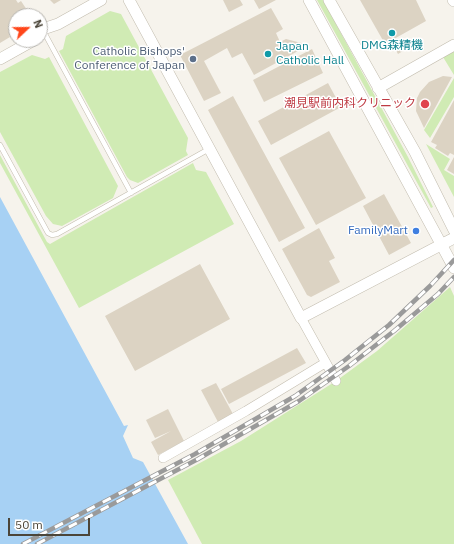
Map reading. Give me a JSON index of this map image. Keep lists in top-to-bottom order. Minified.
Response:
{"places":["DMG森精機","Japan Catholic Hall","Catholic Bishops' Conference of Japan","潮見駅前内科クリニック","FamilyMart"],"scale_bar":"50 m","north":"right"}
